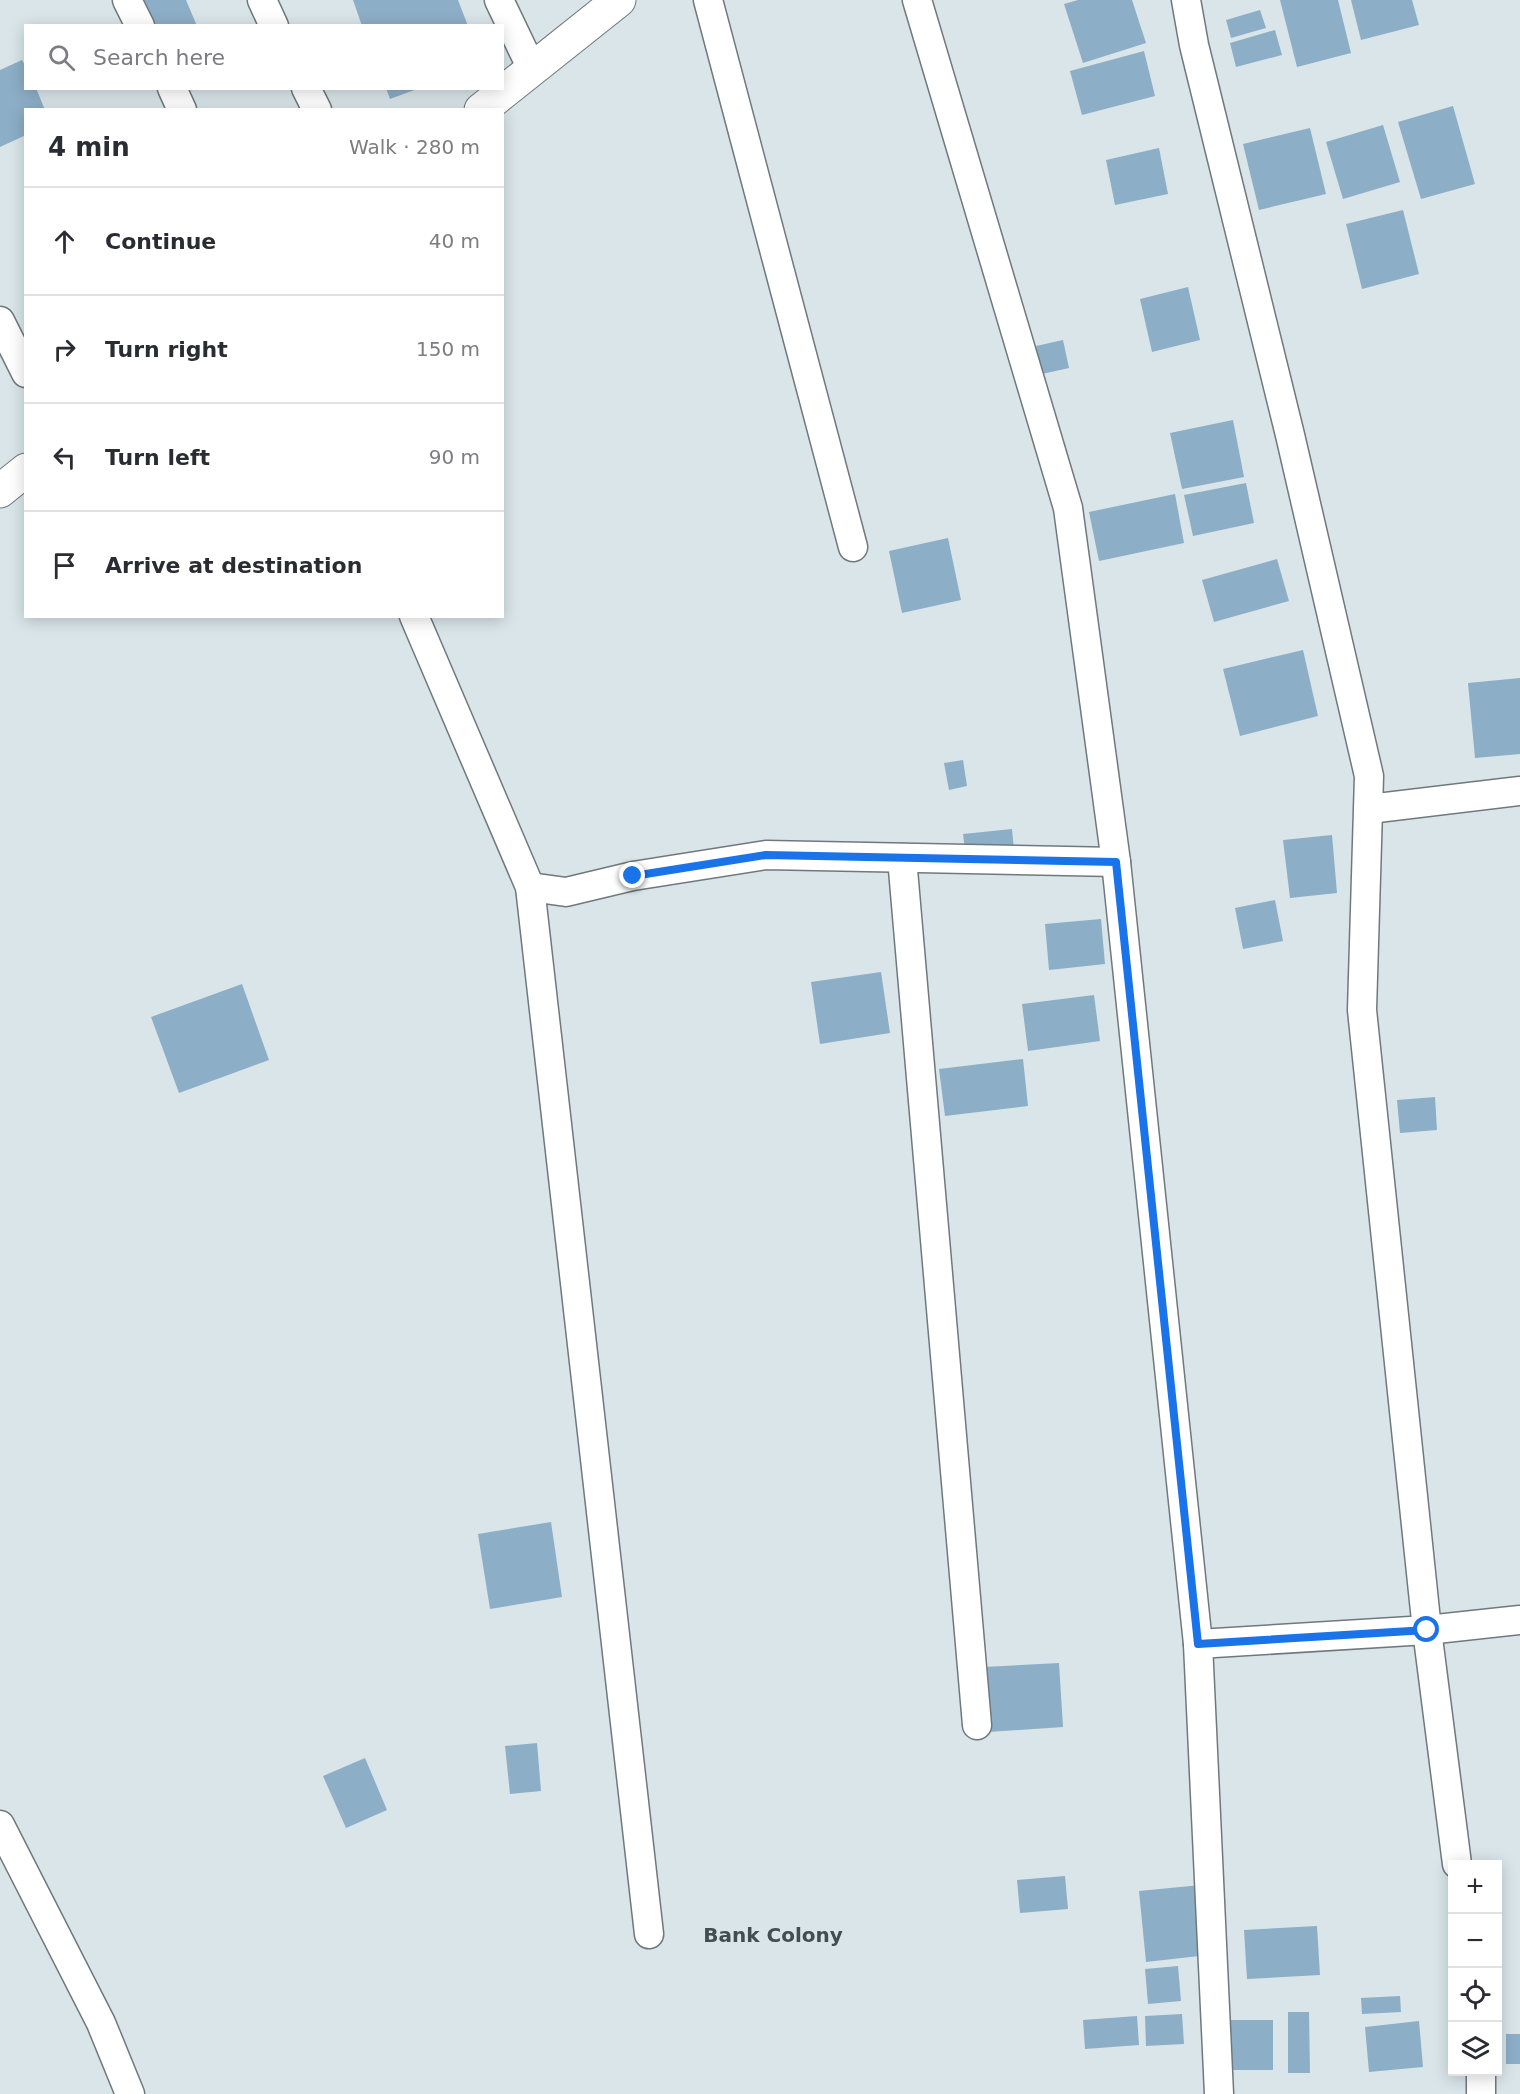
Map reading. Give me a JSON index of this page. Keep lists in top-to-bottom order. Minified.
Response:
{"districts":["Bank Colony"],"page":{"search":"Search here","heading":["4 min","Walk · 280 m"],"list":[["Continue","40 m"],["Turn right","150 m"],["Turn left","90 m"],"Arrive at destination"],"map_buttons":["+","−"]}}
